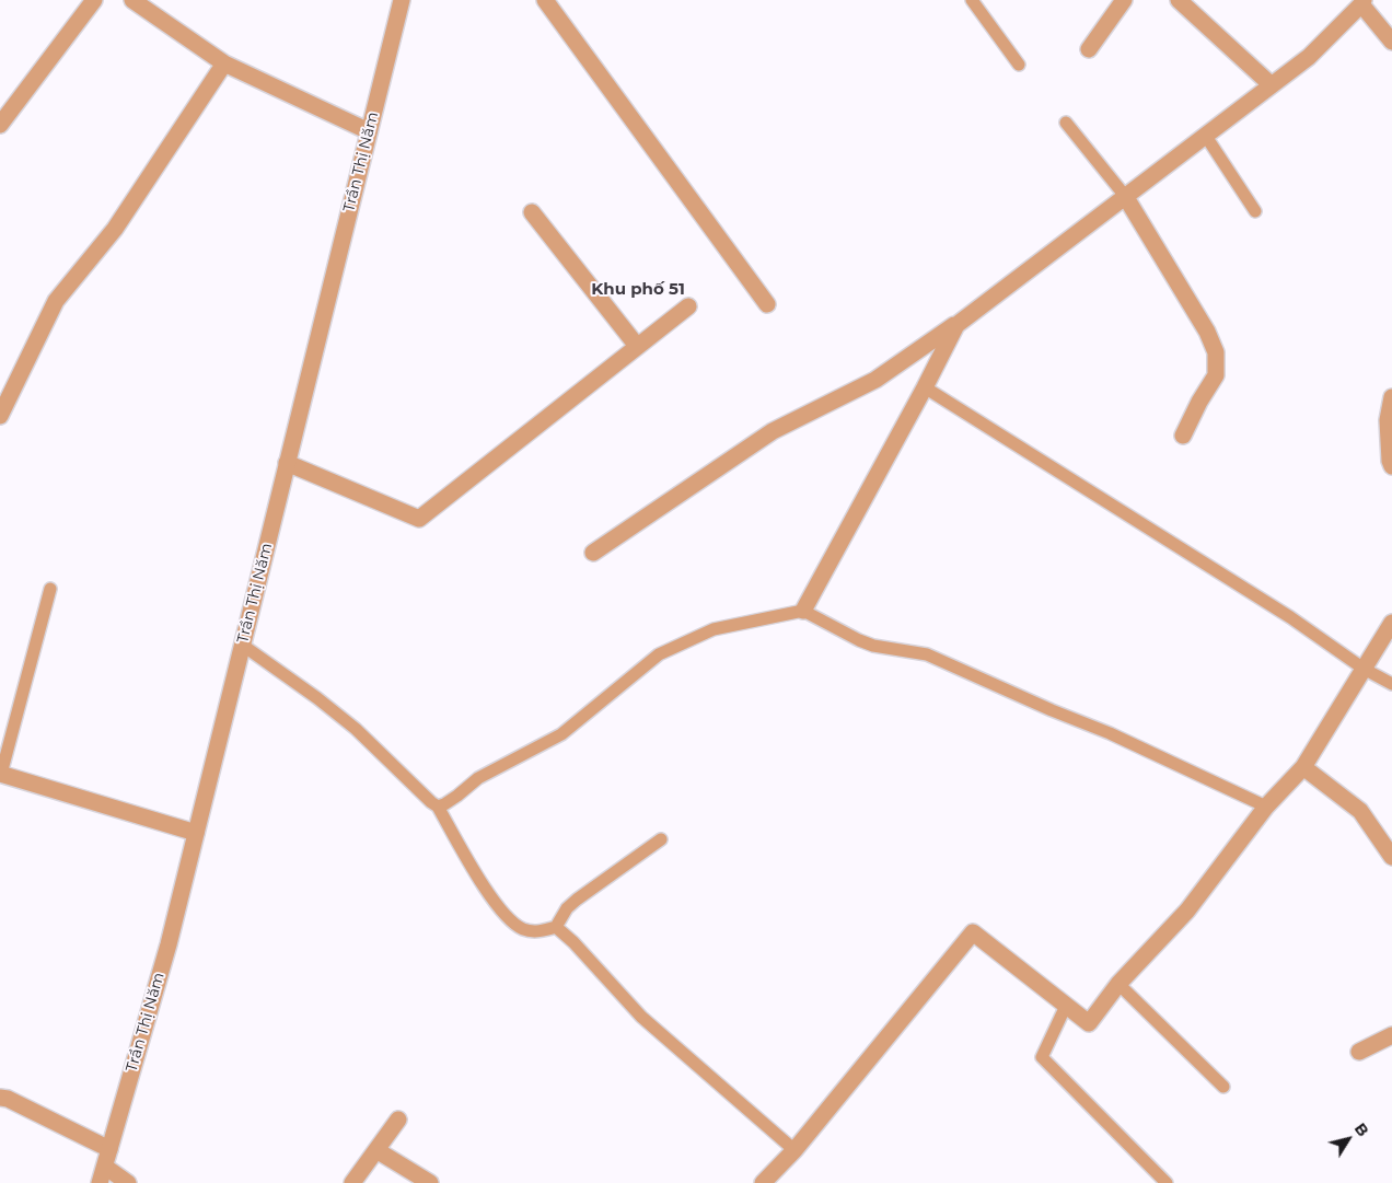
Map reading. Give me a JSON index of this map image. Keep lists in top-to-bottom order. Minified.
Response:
{"streets":{"street":["Trần Thị Năm"]},"districts":["Khu phố 51"],"north":"top right"}
